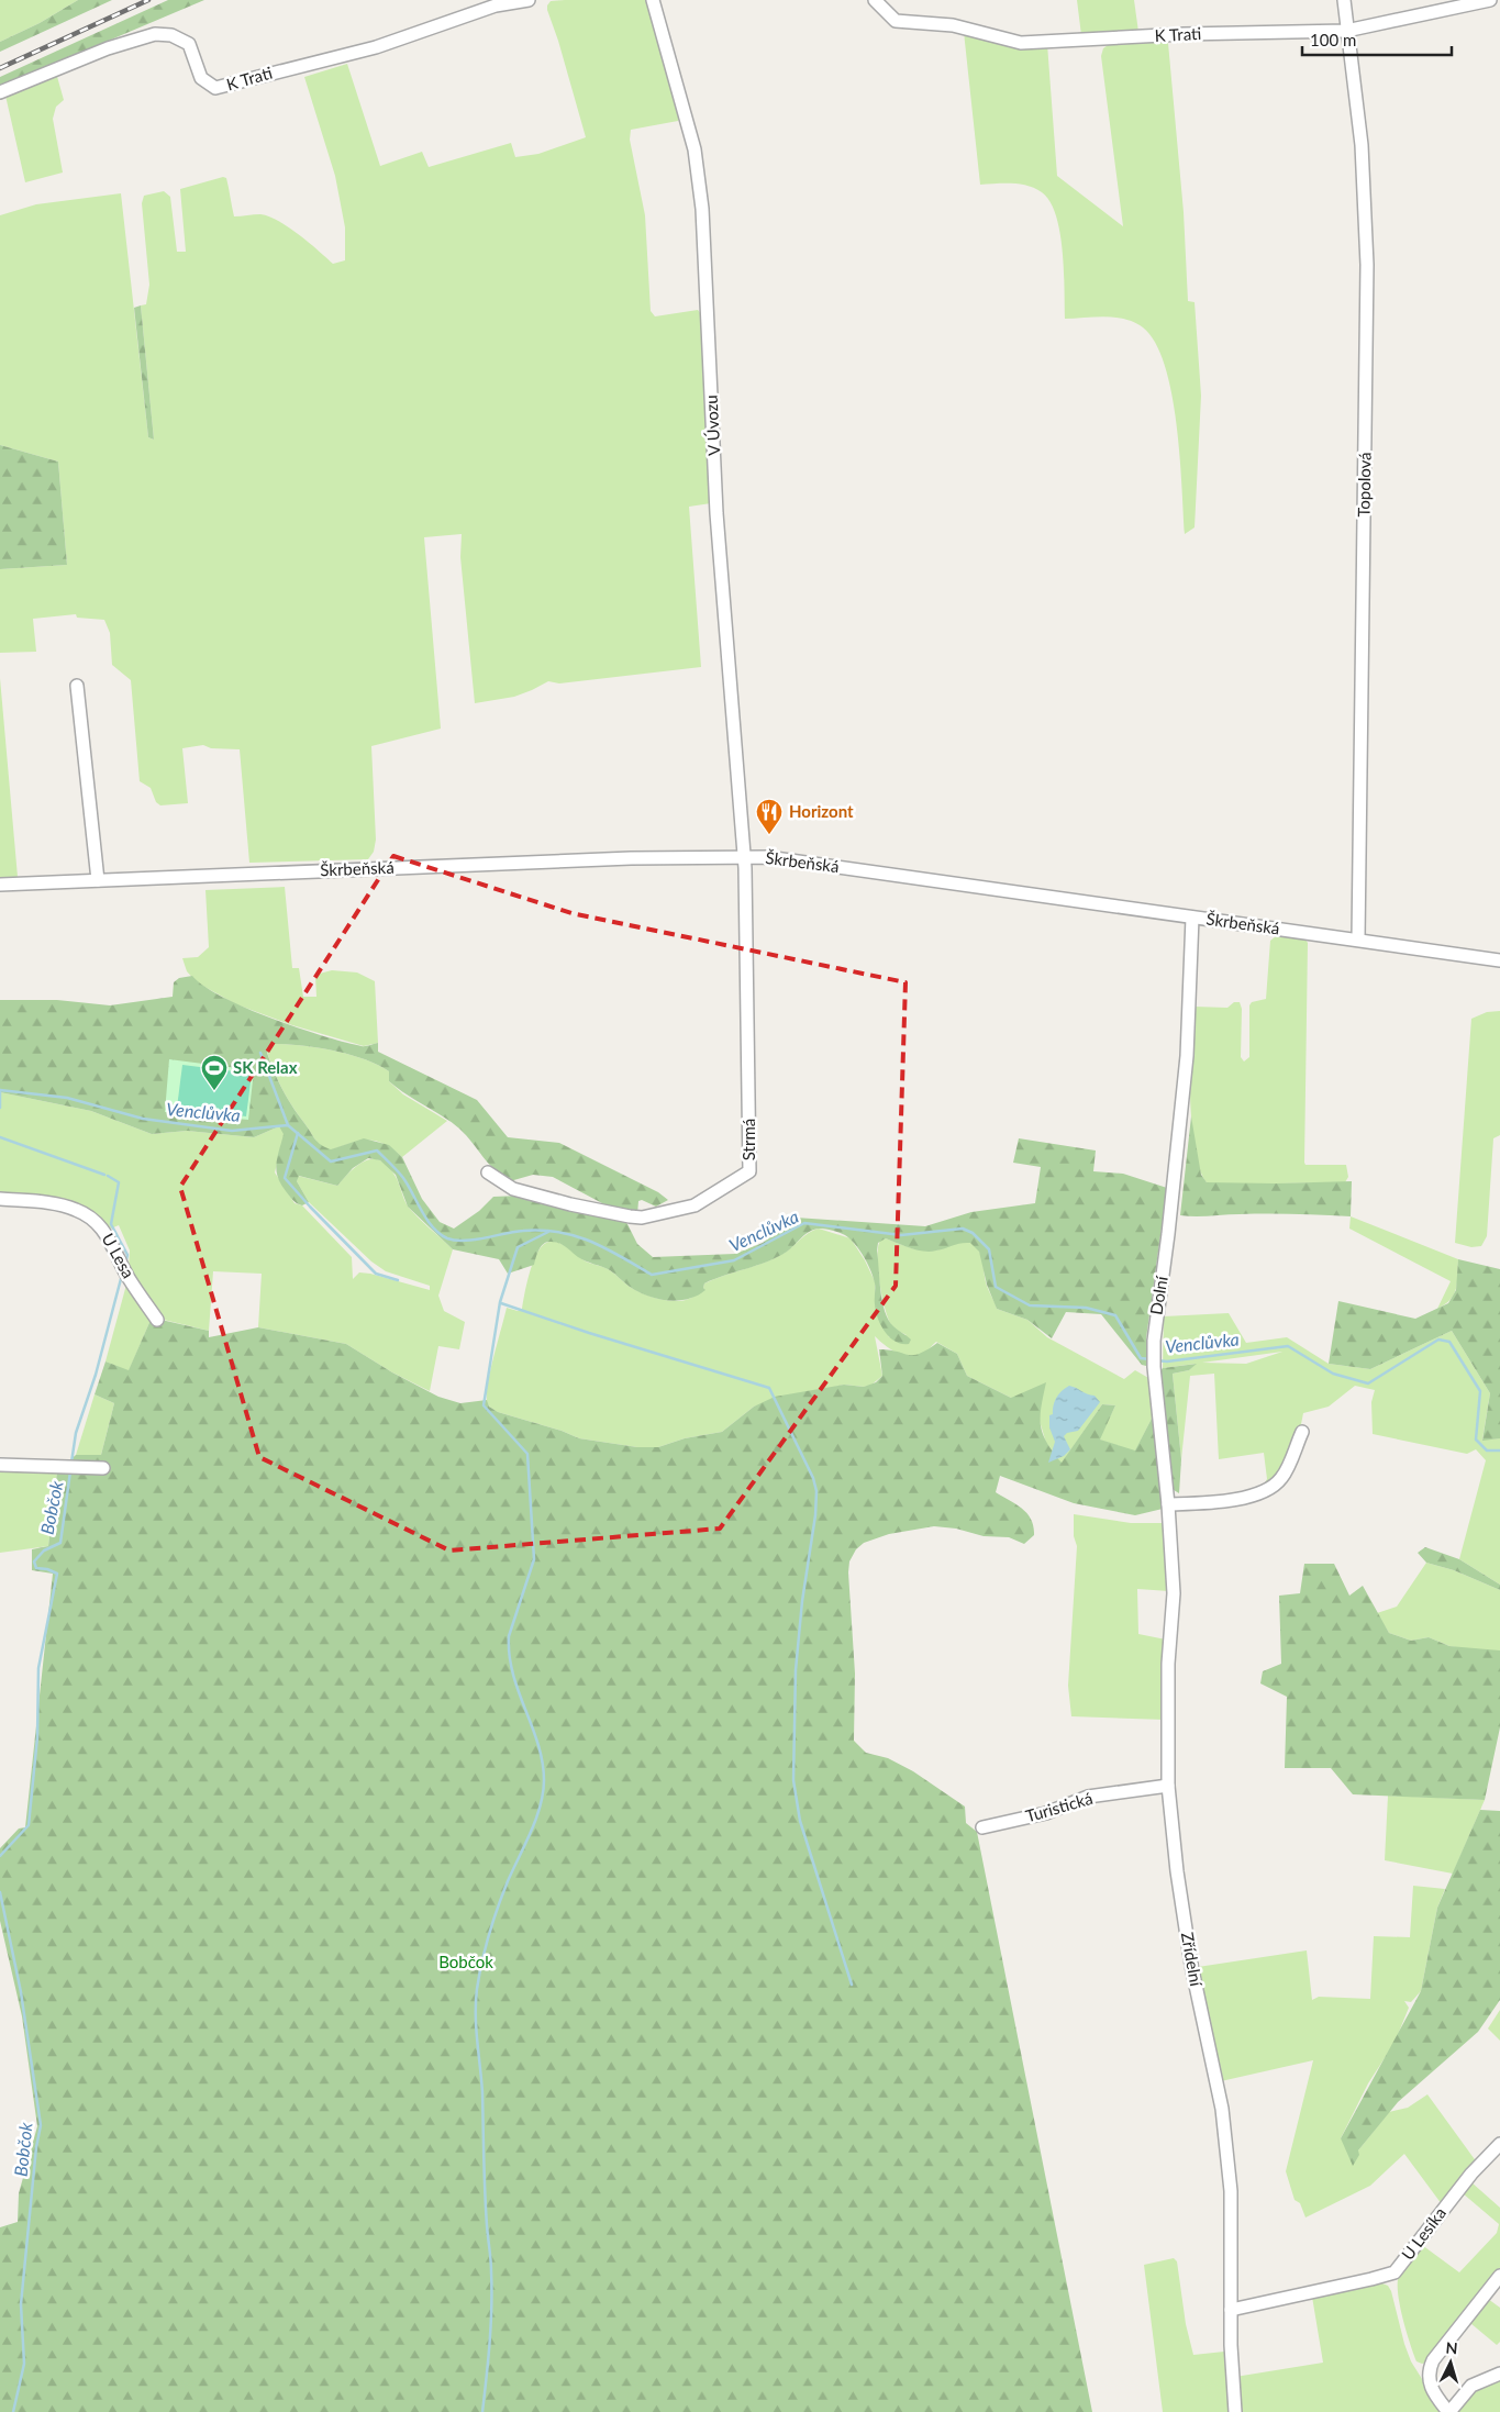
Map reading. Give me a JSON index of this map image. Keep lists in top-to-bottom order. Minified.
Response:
{"streets":{"street":["K Trati","V Úvozu","Topolová","Škrbeňská","Strmá","U Lesa","Dolní","Turistická","Zřídelní","U Lesíka"]},"crossings":[["K Trati","Topolová"],["V Úvozu","Škrbeňská"],["V Úvozu","Strmá"],["Topolová","Škrbeňská"],["Škrbeňská","Strmá"],["Škrbeňská","Dolní"],["Dolní","Zřídelní"],["Turistická","Zřídelní"],["Zřídelní","U Lesíka"]],"water":["Venclůvka","Bobčok"],"parks":["Bobčok"],"places":{"restaurant":["Horizont"],"sports":["SK Relax"]},"scale_bar":"100 m","north":"top"}
